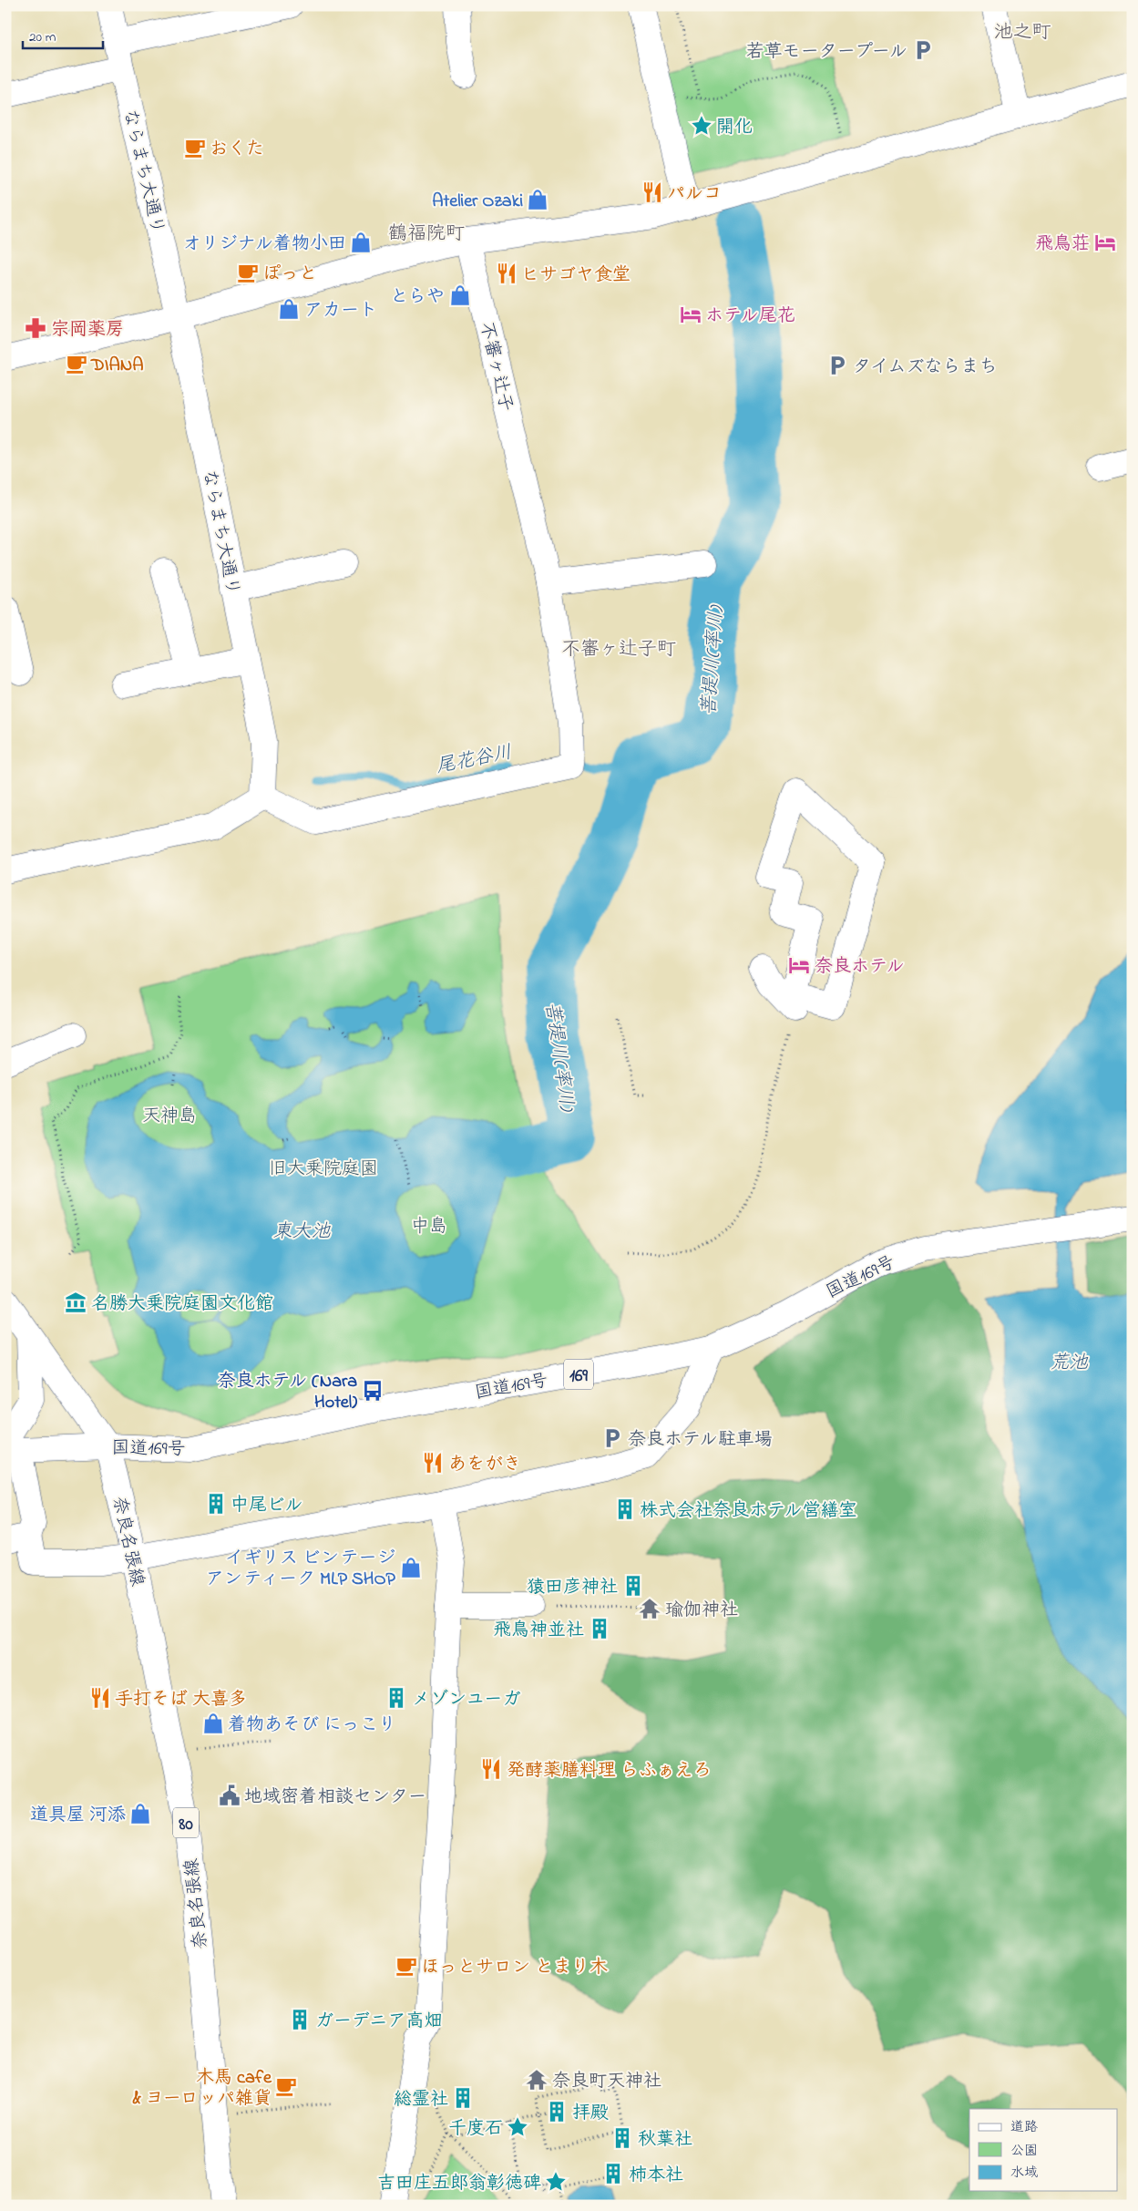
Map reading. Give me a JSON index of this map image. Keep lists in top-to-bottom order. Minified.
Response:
{"streets":{"main road":["ならまち大通り","不審ヶ辻子","国道169号","169","奈良名張線","80"]},"crossings":[["ならまち大通り","不審ヶ辻子"],["国道169号","奈良名張線"]],"districts":["池之町","鶴福院町","不審ヶ辻子町"],"water":["菩提川(率川)","尾花谷川","東大池","荒池"],"parks":["天神島","旧大乗院庭園","中島"],"places":{"parking":["若草モータープール","タイムズならまち","奈良ホテル駐車場"],"place":["開化","千度石","吉田庄五郎翁彰徳碑"],"cafe":["おくた","ぽっと","DIANA","ほっとサロン とまり木","木馬 cafe & ヨーロッパ雑貨"],"restaurant":["パルコ","ヒサゴヤ食堂","あをがき","手打そば 大喜多","発酵薬膳料理 らふぁえろ"],"shop":["Atelier Ozaki","オリジナル着物小田","とらや","アカート","イギリス ビンテージ アンティーク MLP SHOP","着物あそび にっこり","道具屋 河添"],"hotel":["飛鳥荘","ホテル尾花","奈良ホテル"],"pharmacy":["宗岡薬房"],"museum":["名勝大乗院庭園文化館"],"bus stop":["奈良ホテル (Nara Hotel)"],"building":["中尾ビル","株式会社奈良ホテル営繕室","猿田彦神社","飛鳥神並社","メゾンユーガ","ガーデニア高畑","総霊社","拝殿","秋葉社","柿本社"],"temple":["瑜伽神社","奈良町天神社"],"public building":["地域密着相談センター"]},"legend":["道路","公園","水域"],"scale_bar":"20 m"}
